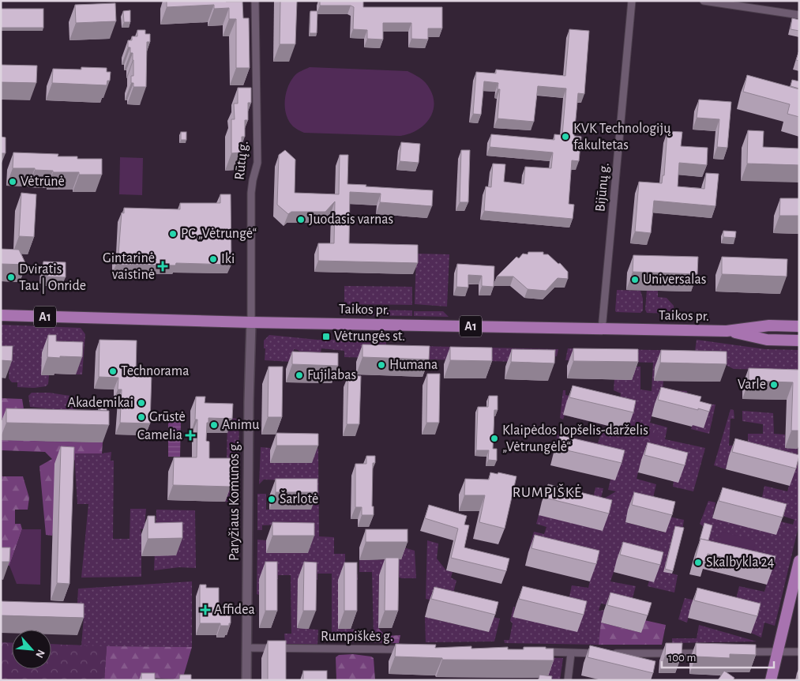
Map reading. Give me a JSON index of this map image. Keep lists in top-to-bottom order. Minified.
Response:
{"streets":{"main road":["Taikos pr.","A1"],"street":["Rūtų g.","Bijūnų g.","Paryžiaus Komunos g.","Rumpiškės g."]},"crossings":[["Rūtų g.","Taikos pr."],["Rūtų g.","Paryžiaus Komunos g."],["Bijūnų g.","Taikos pr."],["Taikos pr.","Paryžiaus Komunos g."],["Paryžiaus Komunos g.","Rumpiškės g."]],"districts":["RUMPIŠKĖ"],"places":{"other":["KVK Technologijų fakultetas","Vėtrūnė","Juodasis varnas","PC „Vėtrungė“","Iki","Dviratis Tau | Onride","Universalas","Humana","Technorama","Fujilabas","Varle","Akademikai","Grūstė","Animu","Klaipėdos lopšelis-darželis „Vėtrungėlė“","Šarlotė","Skalbykla 24"],"health":["Gintarinė vaistinė","Camelia","Affidea"],"transit":["Vėtrungės st."]},"scale_bar":"100 m","north":"bottom right"}
